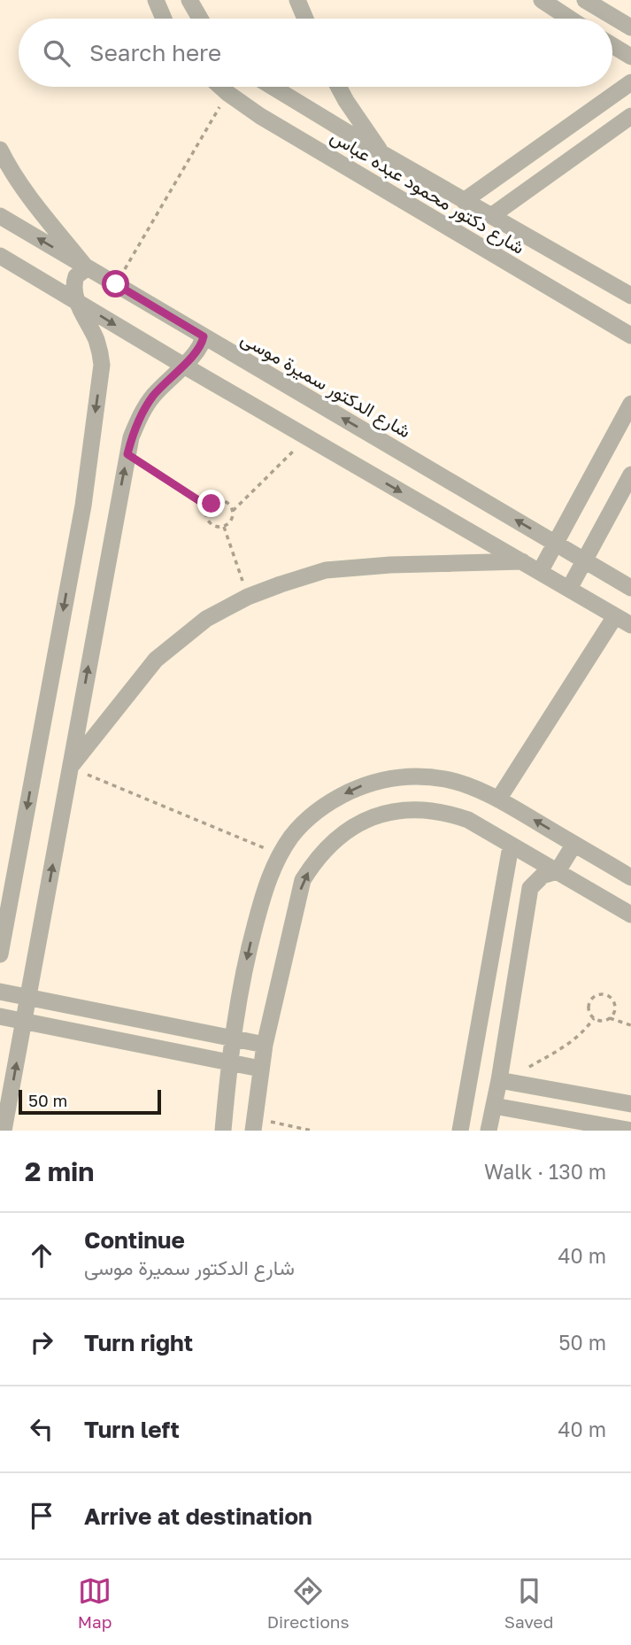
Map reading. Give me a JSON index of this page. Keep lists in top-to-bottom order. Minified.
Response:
{"streets":{"street":["شارع دكتور محمود عبده عباس","شارع الدكتور سميرة موسى"]},"scale_bar":"50 m","page":{"search":"Search here","scale":"50 m","heading":["2 min","Walk · 130 m"],"list":[["Continue","شارع الدكتور سميرة موسى","40 m"],["Turn right","50 m"],["Turn left","40 m"],"Arrive at destination"],"nav":["Map","Directions","Saved"]}}
